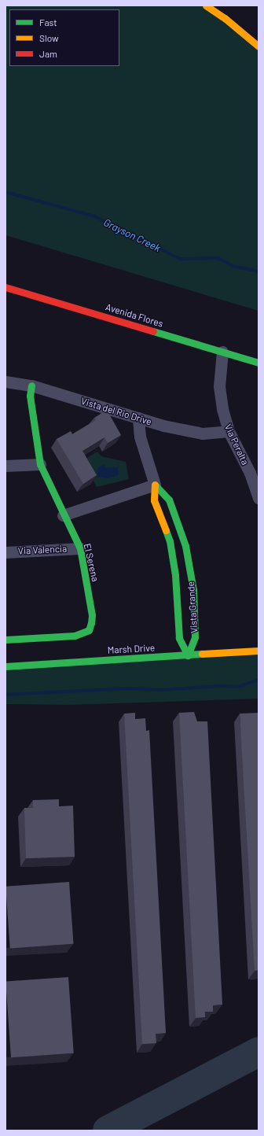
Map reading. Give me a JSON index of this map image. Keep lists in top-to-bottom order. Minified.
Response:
{"streets":{"main road":["Avenida Flores","El Serena","Vista Grande","Marsh Drive"],"street":["Vista del Rio Drive","Via Peralta","Via Valencia"]},"crossings":[["Avenida Flores","Via Peralta"],["Vista del Rio Drive","Via Peralta"],["Vista del Rio Drive","El Serena"],["Vista del Rio Drive","Vista Grande"],["Via Valencia","El Serena"],["Vista Grande","Marsh Drive"]],"water":["Grayson Creek"],"legend":["Fast","Slow","Jam"]}
